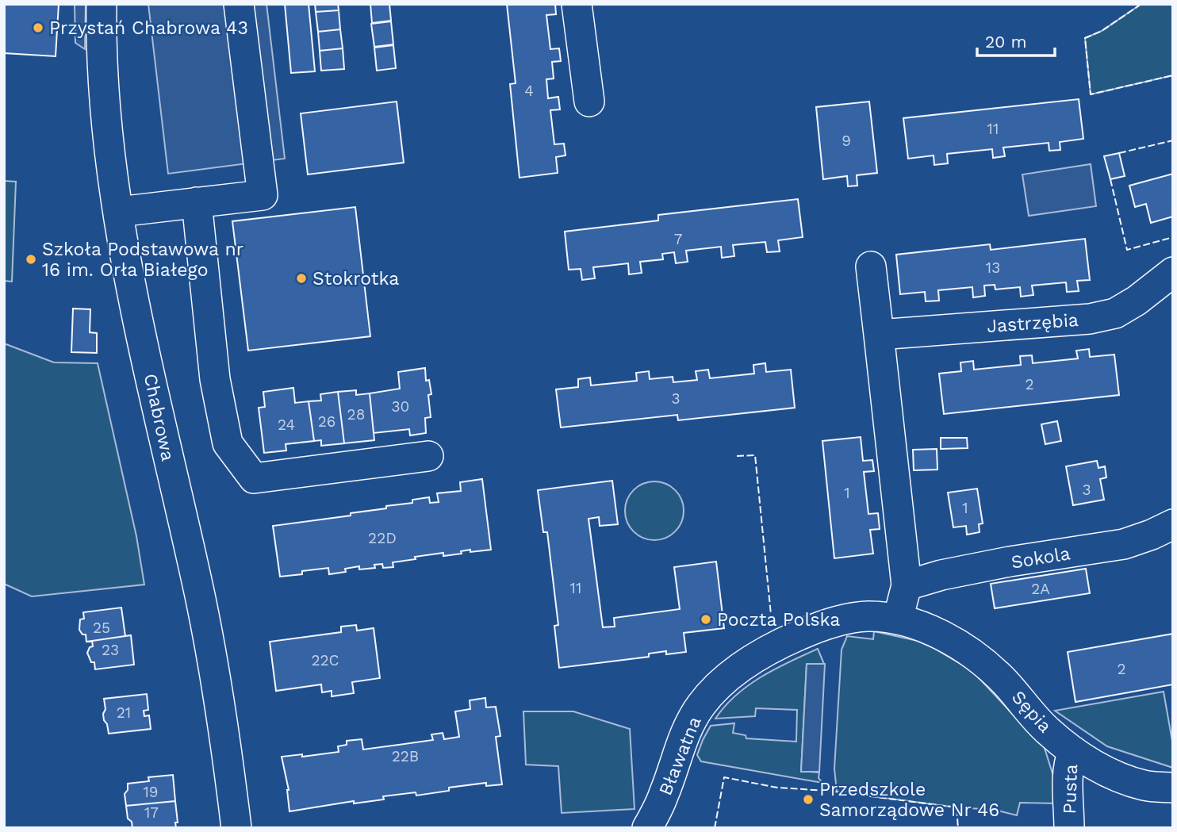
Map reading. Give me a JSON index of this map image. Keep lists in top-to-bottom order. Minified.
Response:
{"streets":{"street":["Jastrzębia","Chabrowa","Sokola","Sępia","Bławatna","Pusta"]},"crossings":[["Sępia","Bławatna"],["Sępia","Pusta"]],"places":["Przystań Chabrowa 43","Szkoła Podstawowa nr 16 im. Orła Białego","Stokrotka","Poczta Polska","Przedszkole Samorządowe Nr 46"],"house_numbers":["4","11","9","7","13","2","3","30","28","26","24","3","1","1","22D","11","2A","25","23","22C","2","21","22B","19","17"],"scale_bar":"20 m"}
